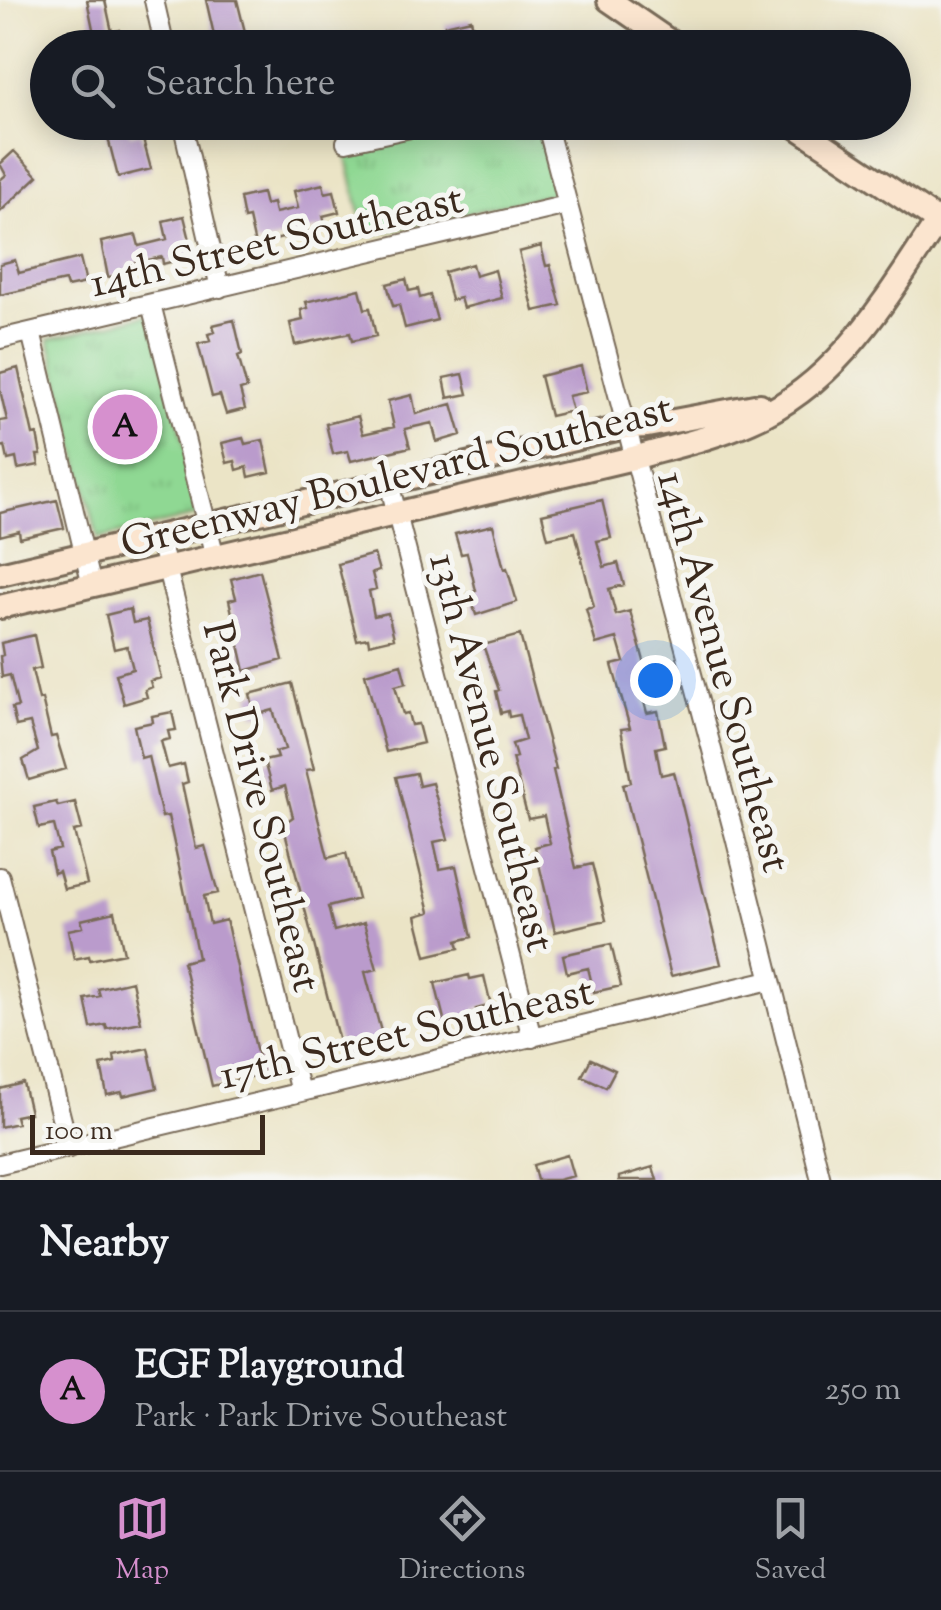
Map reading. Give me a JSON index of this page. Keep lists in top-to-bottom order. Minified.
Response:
{"streets":{"street":["14th Street Southeast","Greenway Boulevard Southeast","14th Avenue Southeast","13th Avenue Southeast","Park Drive Southeast","17th Street Southeast"]},"crossings":[["14th Street Southeast","14th Avenue Southeast"],["Greenway Boulevard Southeast","14th Avenue Southeast"],["Greenway Boulevard Southeast","13th Avenue Southeast"],["Greenway Boulevard Southeast","Park Drive Southeast"],["14th Avenue Southeast","17th Street Southeast"],["13th Avenue Southeast","17th Street Southeast"],["Park Drive Southeast","17th Street Southeast"]],"scale_bar":"100 m","page":{"search":"Search here","pins":"A","scale":"100 m","heading":"Nearby","list":[{"mark":"A","name":"EGF Playground","note":"Park · Park Drive Southeast","value":"250 m"}],"nav":["Map","Directions","Saved"]}}
